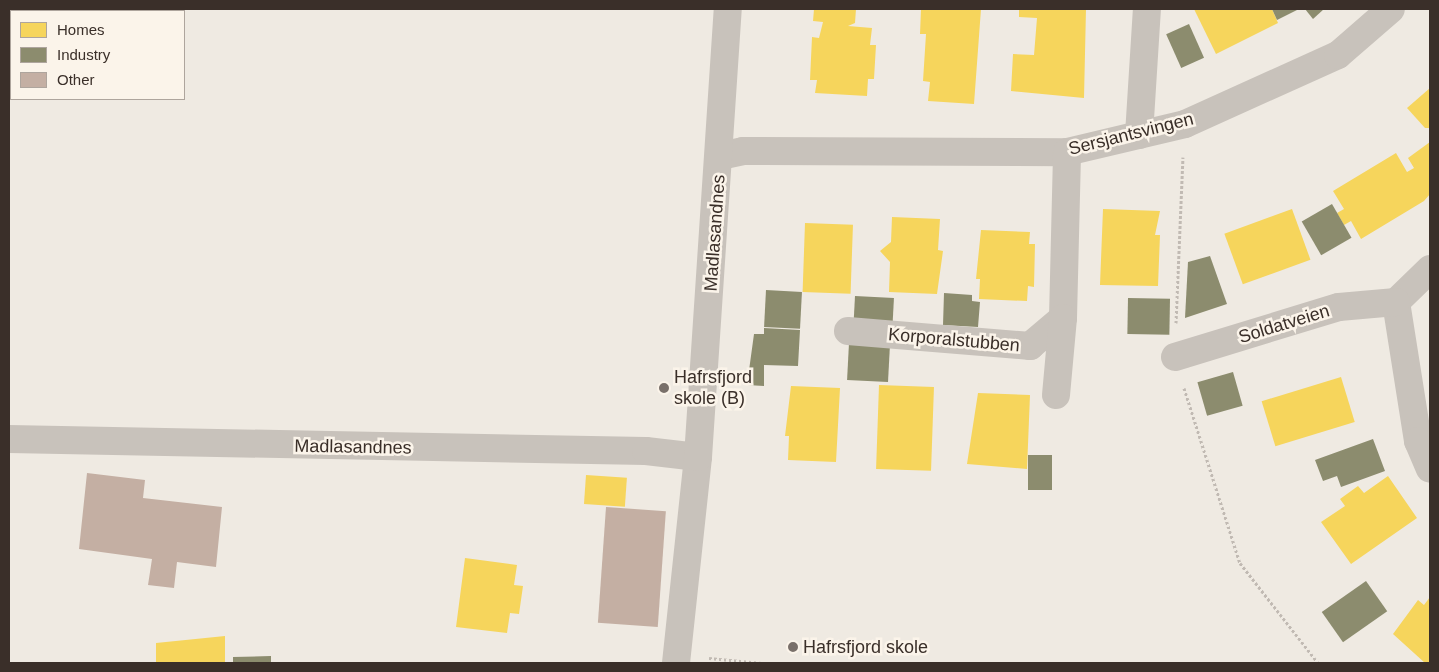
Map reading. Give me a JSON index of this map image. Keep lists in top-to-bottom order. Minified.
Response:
{"streets":{"street":["Sersjantsvingen","Madlasandnes","Soldatveien","Korporalstubben"]},"crossings":[["Sersjantsvingen","Madlasandnes"]],"places":["Hafrsfjord skole (B)","Hafrsfjord skole"],"legend":["Homes","Industry","Other"]}
